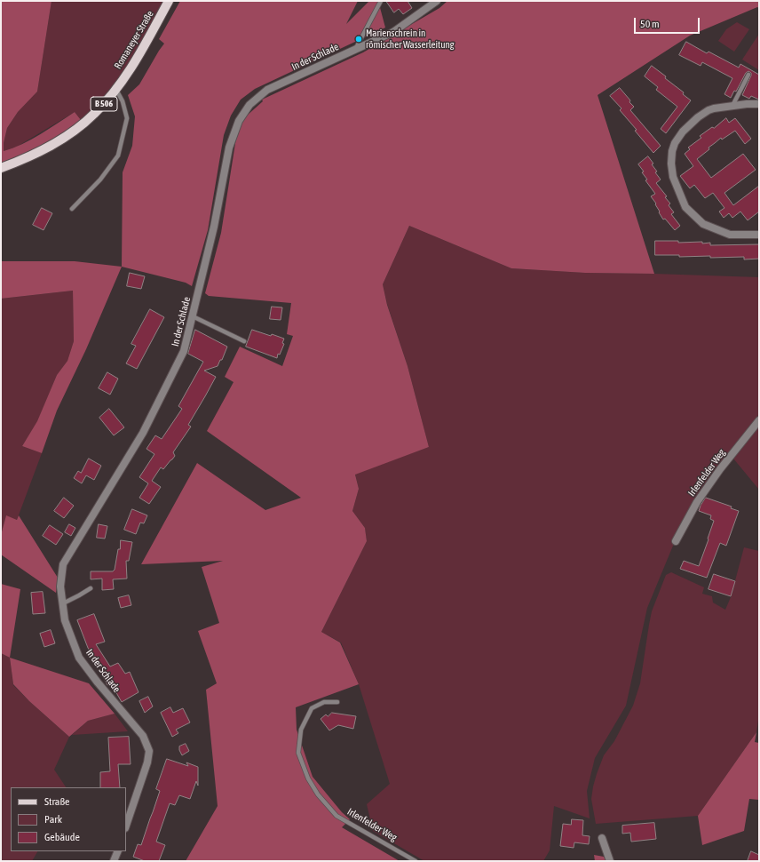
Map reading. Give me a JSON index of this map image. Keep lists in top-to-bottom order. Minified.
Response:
{"streets":{"main road":["Romaneyer Straße","B 506"],"street":["In der Schlade","Irlenfelder Weg"]},"places":["Marienschrein in römischer Wasserleitung"],"legend":["Straße","Park","Gebäude"],"scale_bar":"50 m"}
